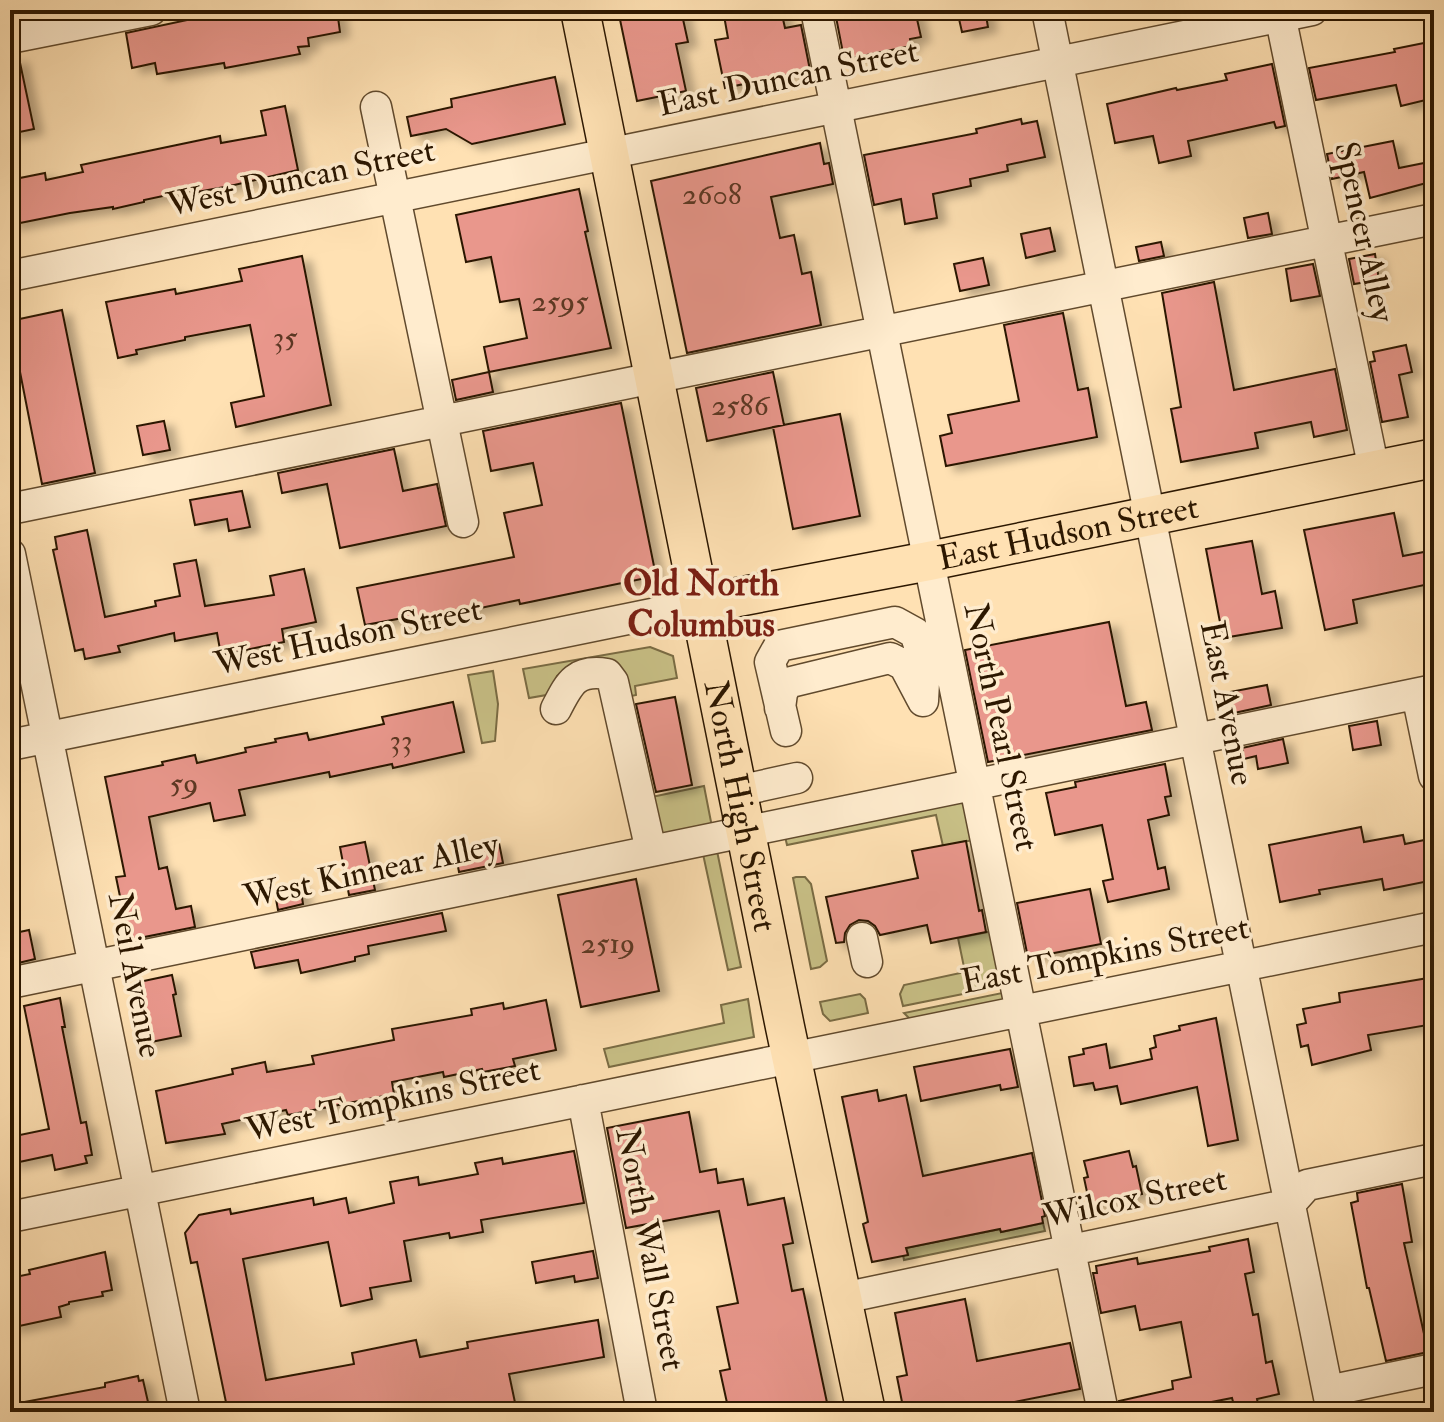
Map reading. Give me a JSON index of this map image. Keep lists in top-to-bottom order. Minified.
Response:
{"streets":{"main road":["East Hudson Street","North High Street"],"street":["East Duncan Street","West Duncan Street","Spencer Alley","West Hudson Street","East Avenue","North Pearl Street","West Kinnear Alley","East Tompkins Street","Neil Avenue","West Tompkins Street","Wilcox Street","North Wall Street"]},"crossings":[["East Duncan Street","West Duncan Street"],["East Duncan Street","Spencer Alley"],["East Duncan Street","East Avenue"],["East Duncan Street","North Pearl Street"],["East Duncan Street","North High Street"],["West Duncan Street","North High Street"],["Spencer Alley","East Hudson Street"],["East Hudson Street","West Hudson Street"],["East Hudson Street","East Avenue"],["East Hudson Street","North Pearl Street"],["East Hudson Street","North High Street"],["West Hudson Street","North High Street"],["West Hudson Street","Neil Avenue"],["East Avenue","West Kinnear Alley"],["East Avenue","East Tompkins Street"],["East Avenue","Wilcox Street"],["North Pearl Street","West Kinnear Alley"],["North Pearl Street","East Tompkins Street"],["North Pearl Street","Wilcox Street"],["North High Street","West Kinnear Alley"],["North High Street","East Tompkins Street"],["North High Street","West Tompkins Street"],["North High Street","Wilcox Street"],["West Kinnear Alley","Neil Avenue"],["East Tompkins Street","West Tompkins Street"],["Neil Avenue","West Tompkins Street"],["West Tompkins Street","North Wall Street"]],"districts":["Old North Columbus"],"house_numbers":["2608","2595","35","2586","33","59","2519"]}
